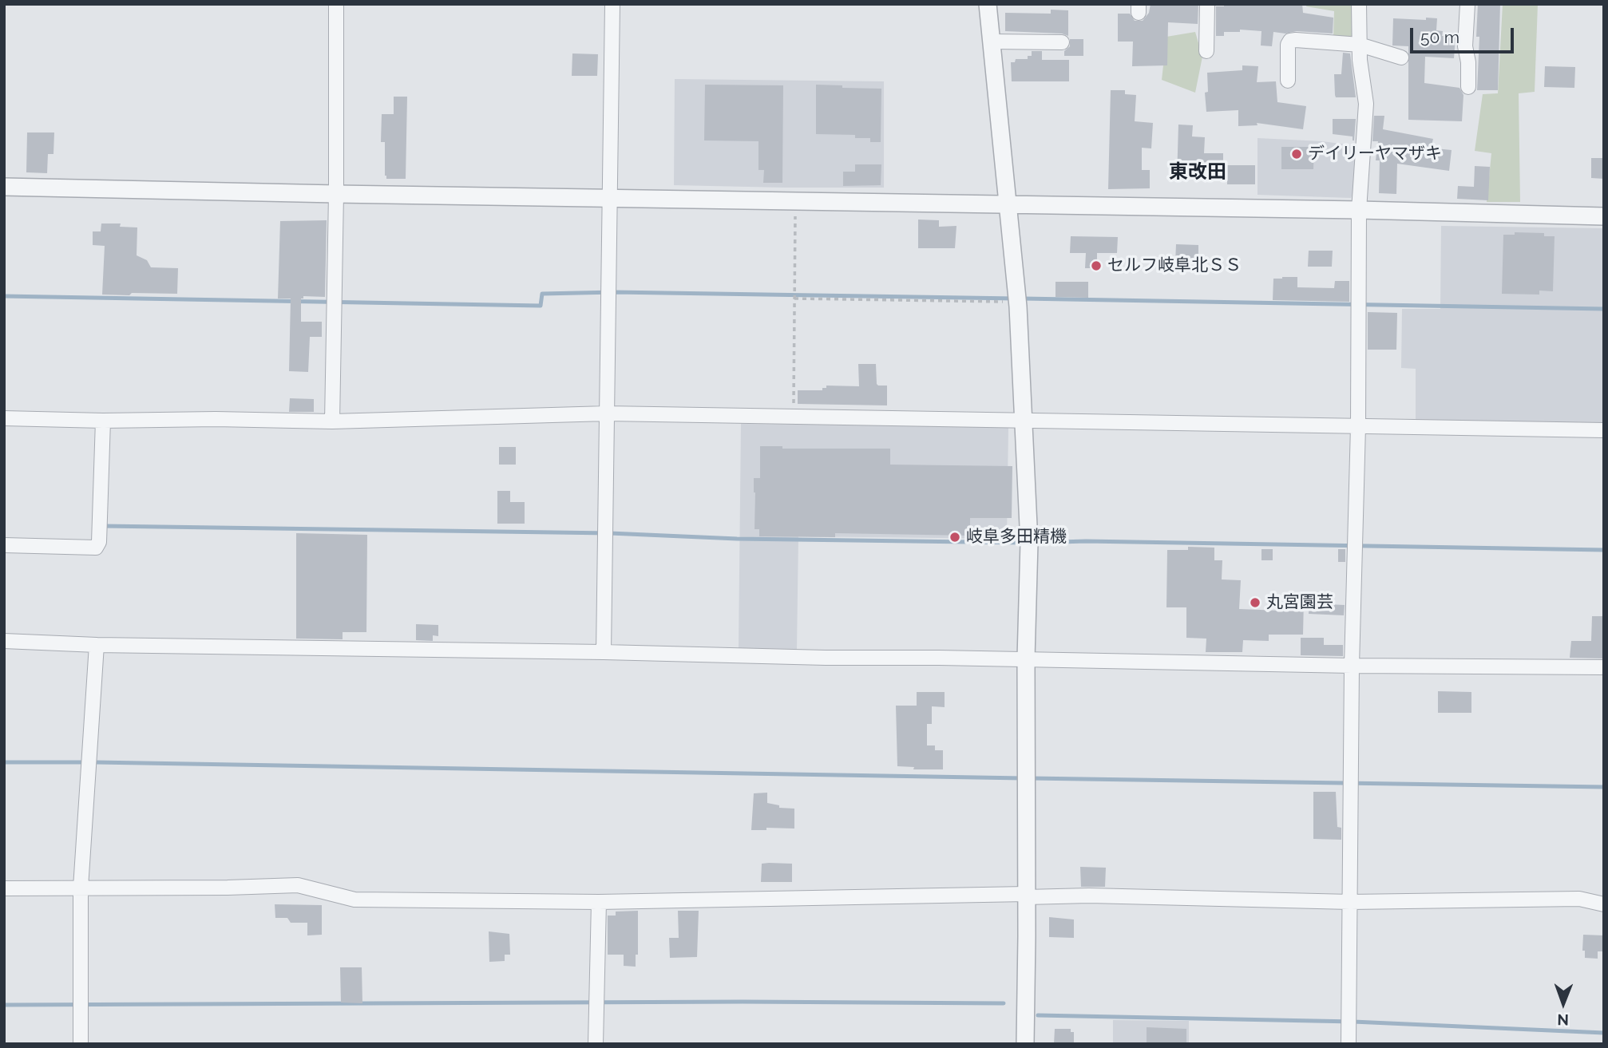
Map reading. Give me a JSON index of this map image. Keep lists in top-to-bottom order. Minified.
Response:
{"districts":["東改田"],"places":["デイリーヤマザキ","セルフ岐阜北ＳＳ","岐阜多田精機","丸宮園芸"],"scale_bar":"50 m","north":"bottom"}
